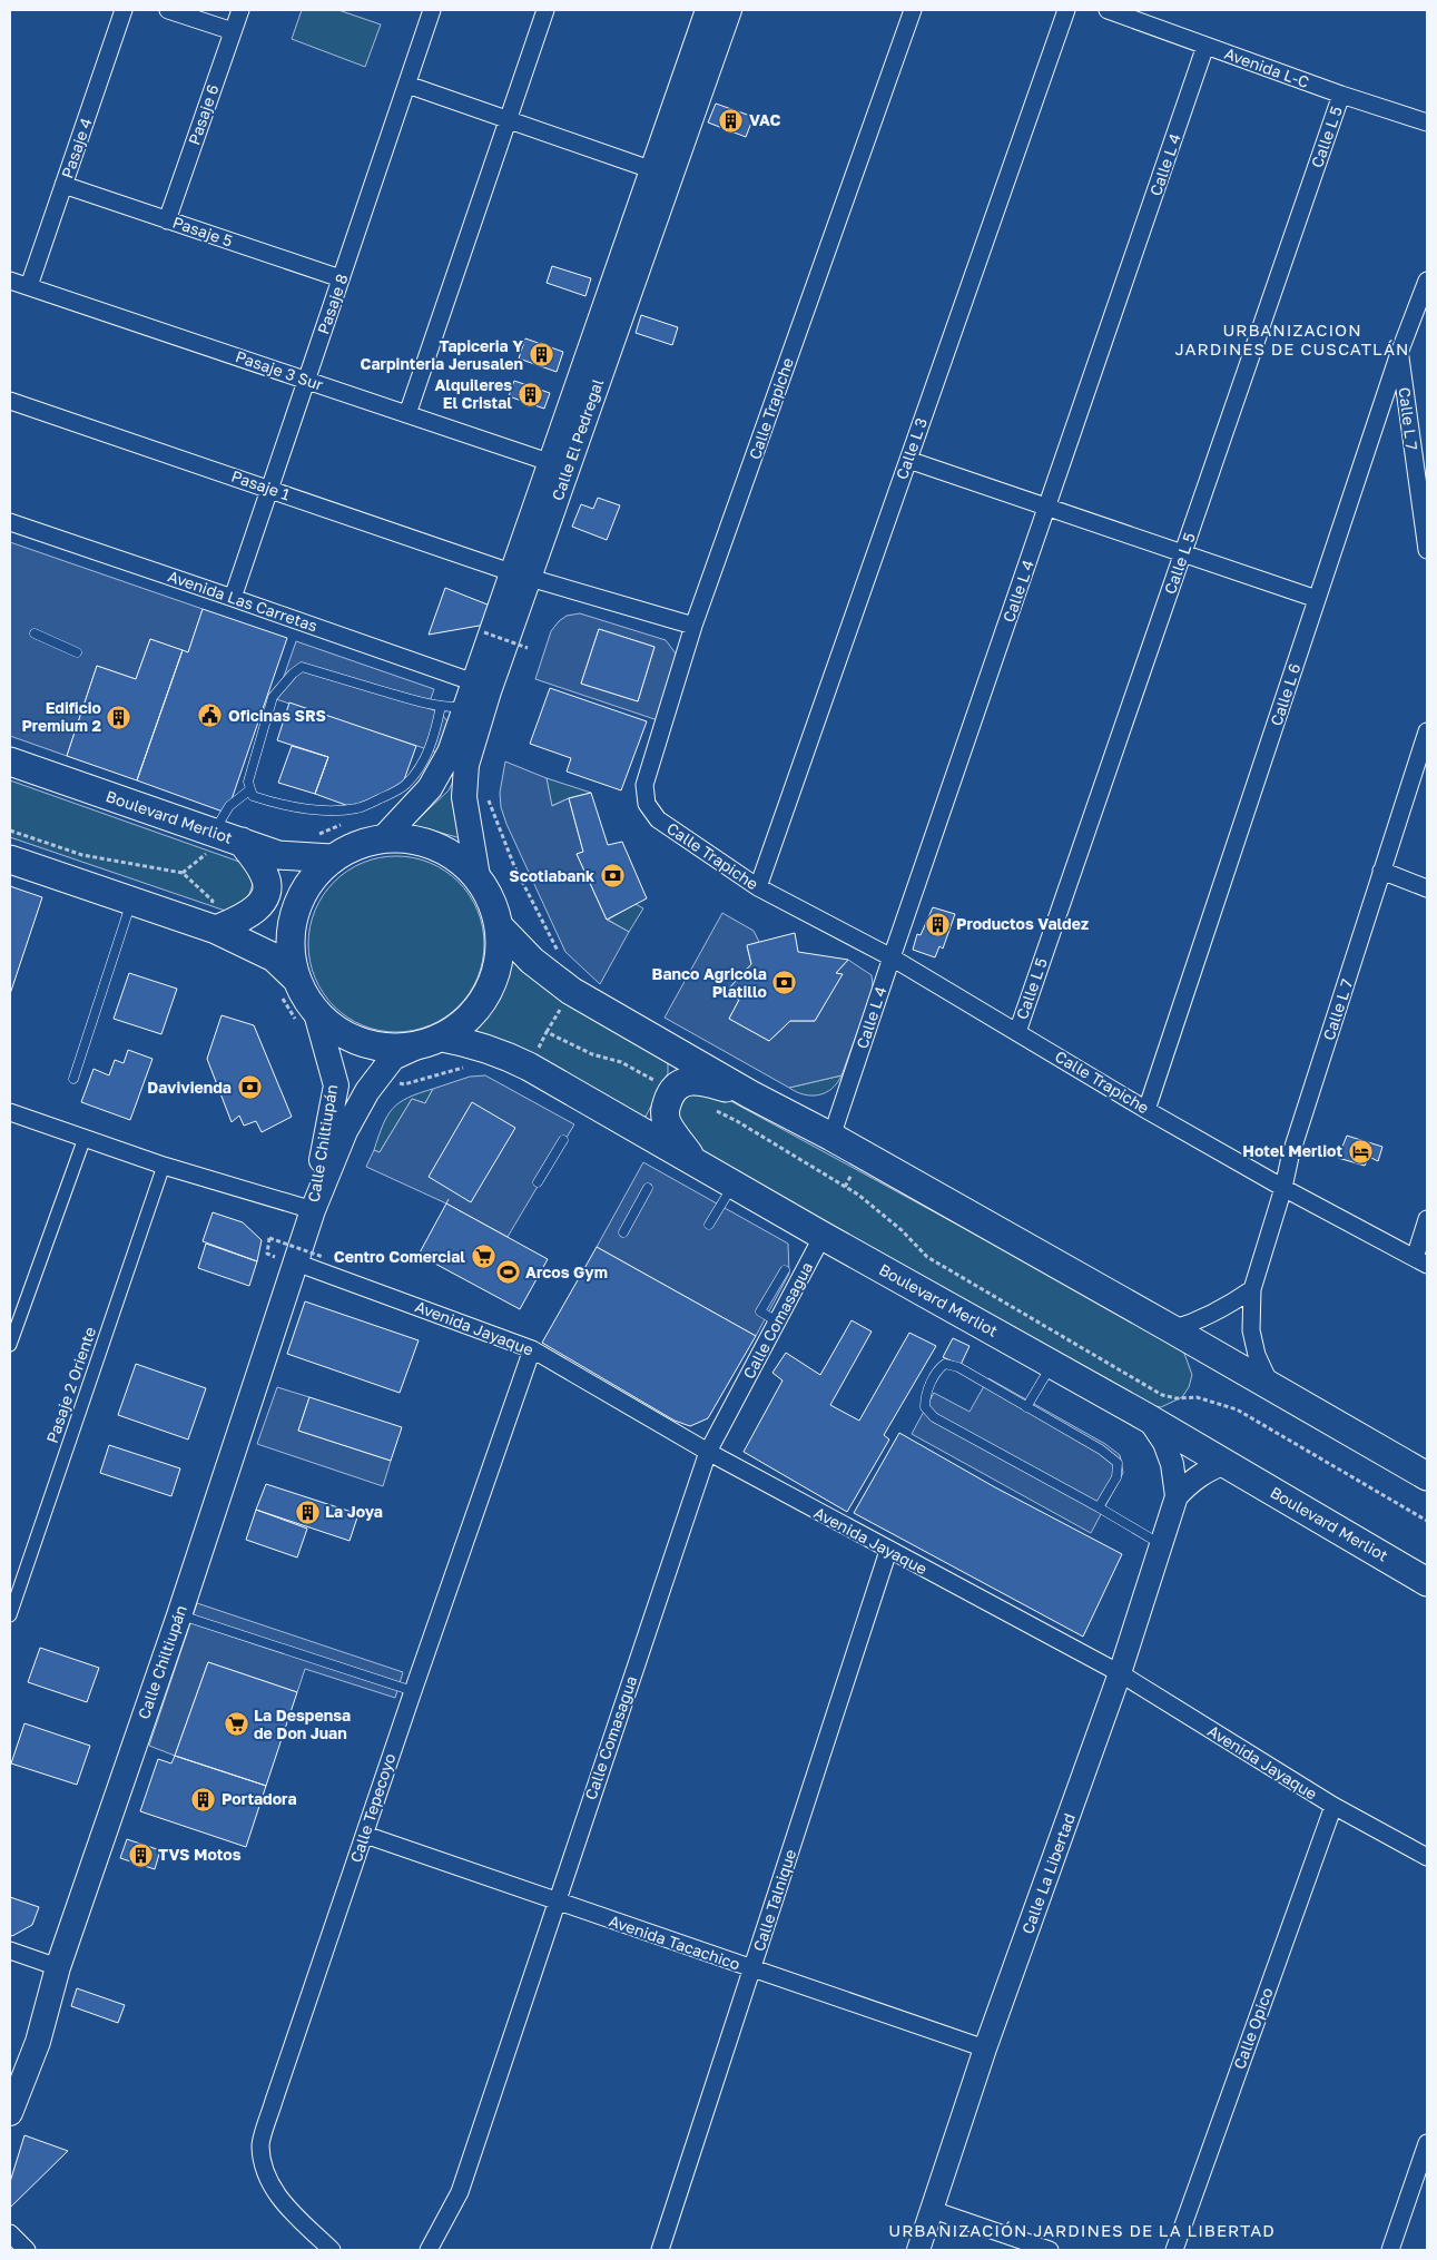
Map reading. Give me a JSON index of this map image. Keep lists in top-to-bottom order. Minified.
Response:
{"streets":{"main road":["Calle El Pedregal","Boulevard Merliot","Calle Chiltiupán"],"street":["Avenida L-C","Pasaje 6","Calle L 5","Pasaje 4","Calle L 4","Pasaje 5","Pasaje 8","Pasaje 3 Sur","Calle Trapiche","Calle L 7","Calle L 3","Pasaje 1","Avenida Las Carretas","Calle L 6","Calle Comasagua","Avenida Jayaque","Pasaje 2 Oriente","Calle Tepecoyo","Calle La Libertad","Calle Talnique","Avenida Tacachico","Calle Opico"]},"crossings":[["Avenida L-C","Calle L 5"],["Avenida L-C","Calle L 4"],["Pasaje 6","Pasaje 5"],["Calle L 5","Calle Trapiche"],["Pasaje 4","Pasaje 5"],["Pasaje 4","Pasaje 3 Sur"],["Calle L 4","Calle Trapiche"],["Pasaje 5","Pasaje 8"],["Pasaje 8","Pasaje 3 Sur"],["Pasaje 8","Pasaje 1"],["Pasaje 8","Avenida Las Carretas"],["Pasaje 3 Sur","Calle El Pedregal"],["Calle Trapiche","Calle L 7"],["Calle Trapiche","Calle L 3"],["Calle Trapiche","Pasaje 1"],["Calle Trapiche","Calle L 6"],["Calle L 7","Calle L 6"],["Calle El Pedregal","Pasaje 1"],["Calle El Pedregal","Avenida Las Carretas"],["Boulevard Merliot","Calle Chiltiupán"],["Boulevard Merliot","Calle Comasagua"],["Boulevard Merliot","Calle La Libertad"],["Calle Chiltiupán","Avenida Jayaque"],["Calle Comasagua","Avenida Jayaque"],["Calle Comasagua","Avenida Tacachico"],["Avenida Jayaque","Calle Tepecoyo"],["Avenida Jayaque","Calle La Libertad"],["Avenida Jayaque","Calle Talnique"],["Avenida Jayaque","Calle Opico"],["Calle Tepecoyo","Avenida Tacachico"],["Calle La Libertad","Avenida Tacachico"],["Calle Talnique","Avenida Tacachico"]],"districts":["URBANIZACION JARDINES DE CUSCATLÁN","URBANIZACIÓN JARDINES DE LA LIBERTAD"],"places":{"building":["VAC","Tapiceria Y Carpinteria Jerusalen","Alquileres El Cristal","Edificio Premium 2","Productos Valdez","La Joya","Portadora","TVS Motos"],"public building":["Oficinas SRS"],"bank":["Scotiabank","Banco Agricola Platillo","Davivienda"],"hotel":["Hotel Merliot"],"supermarket":["Centro Comercial","La Despensa de Don Juan"],"sports":["Arcos Gym"]}}
